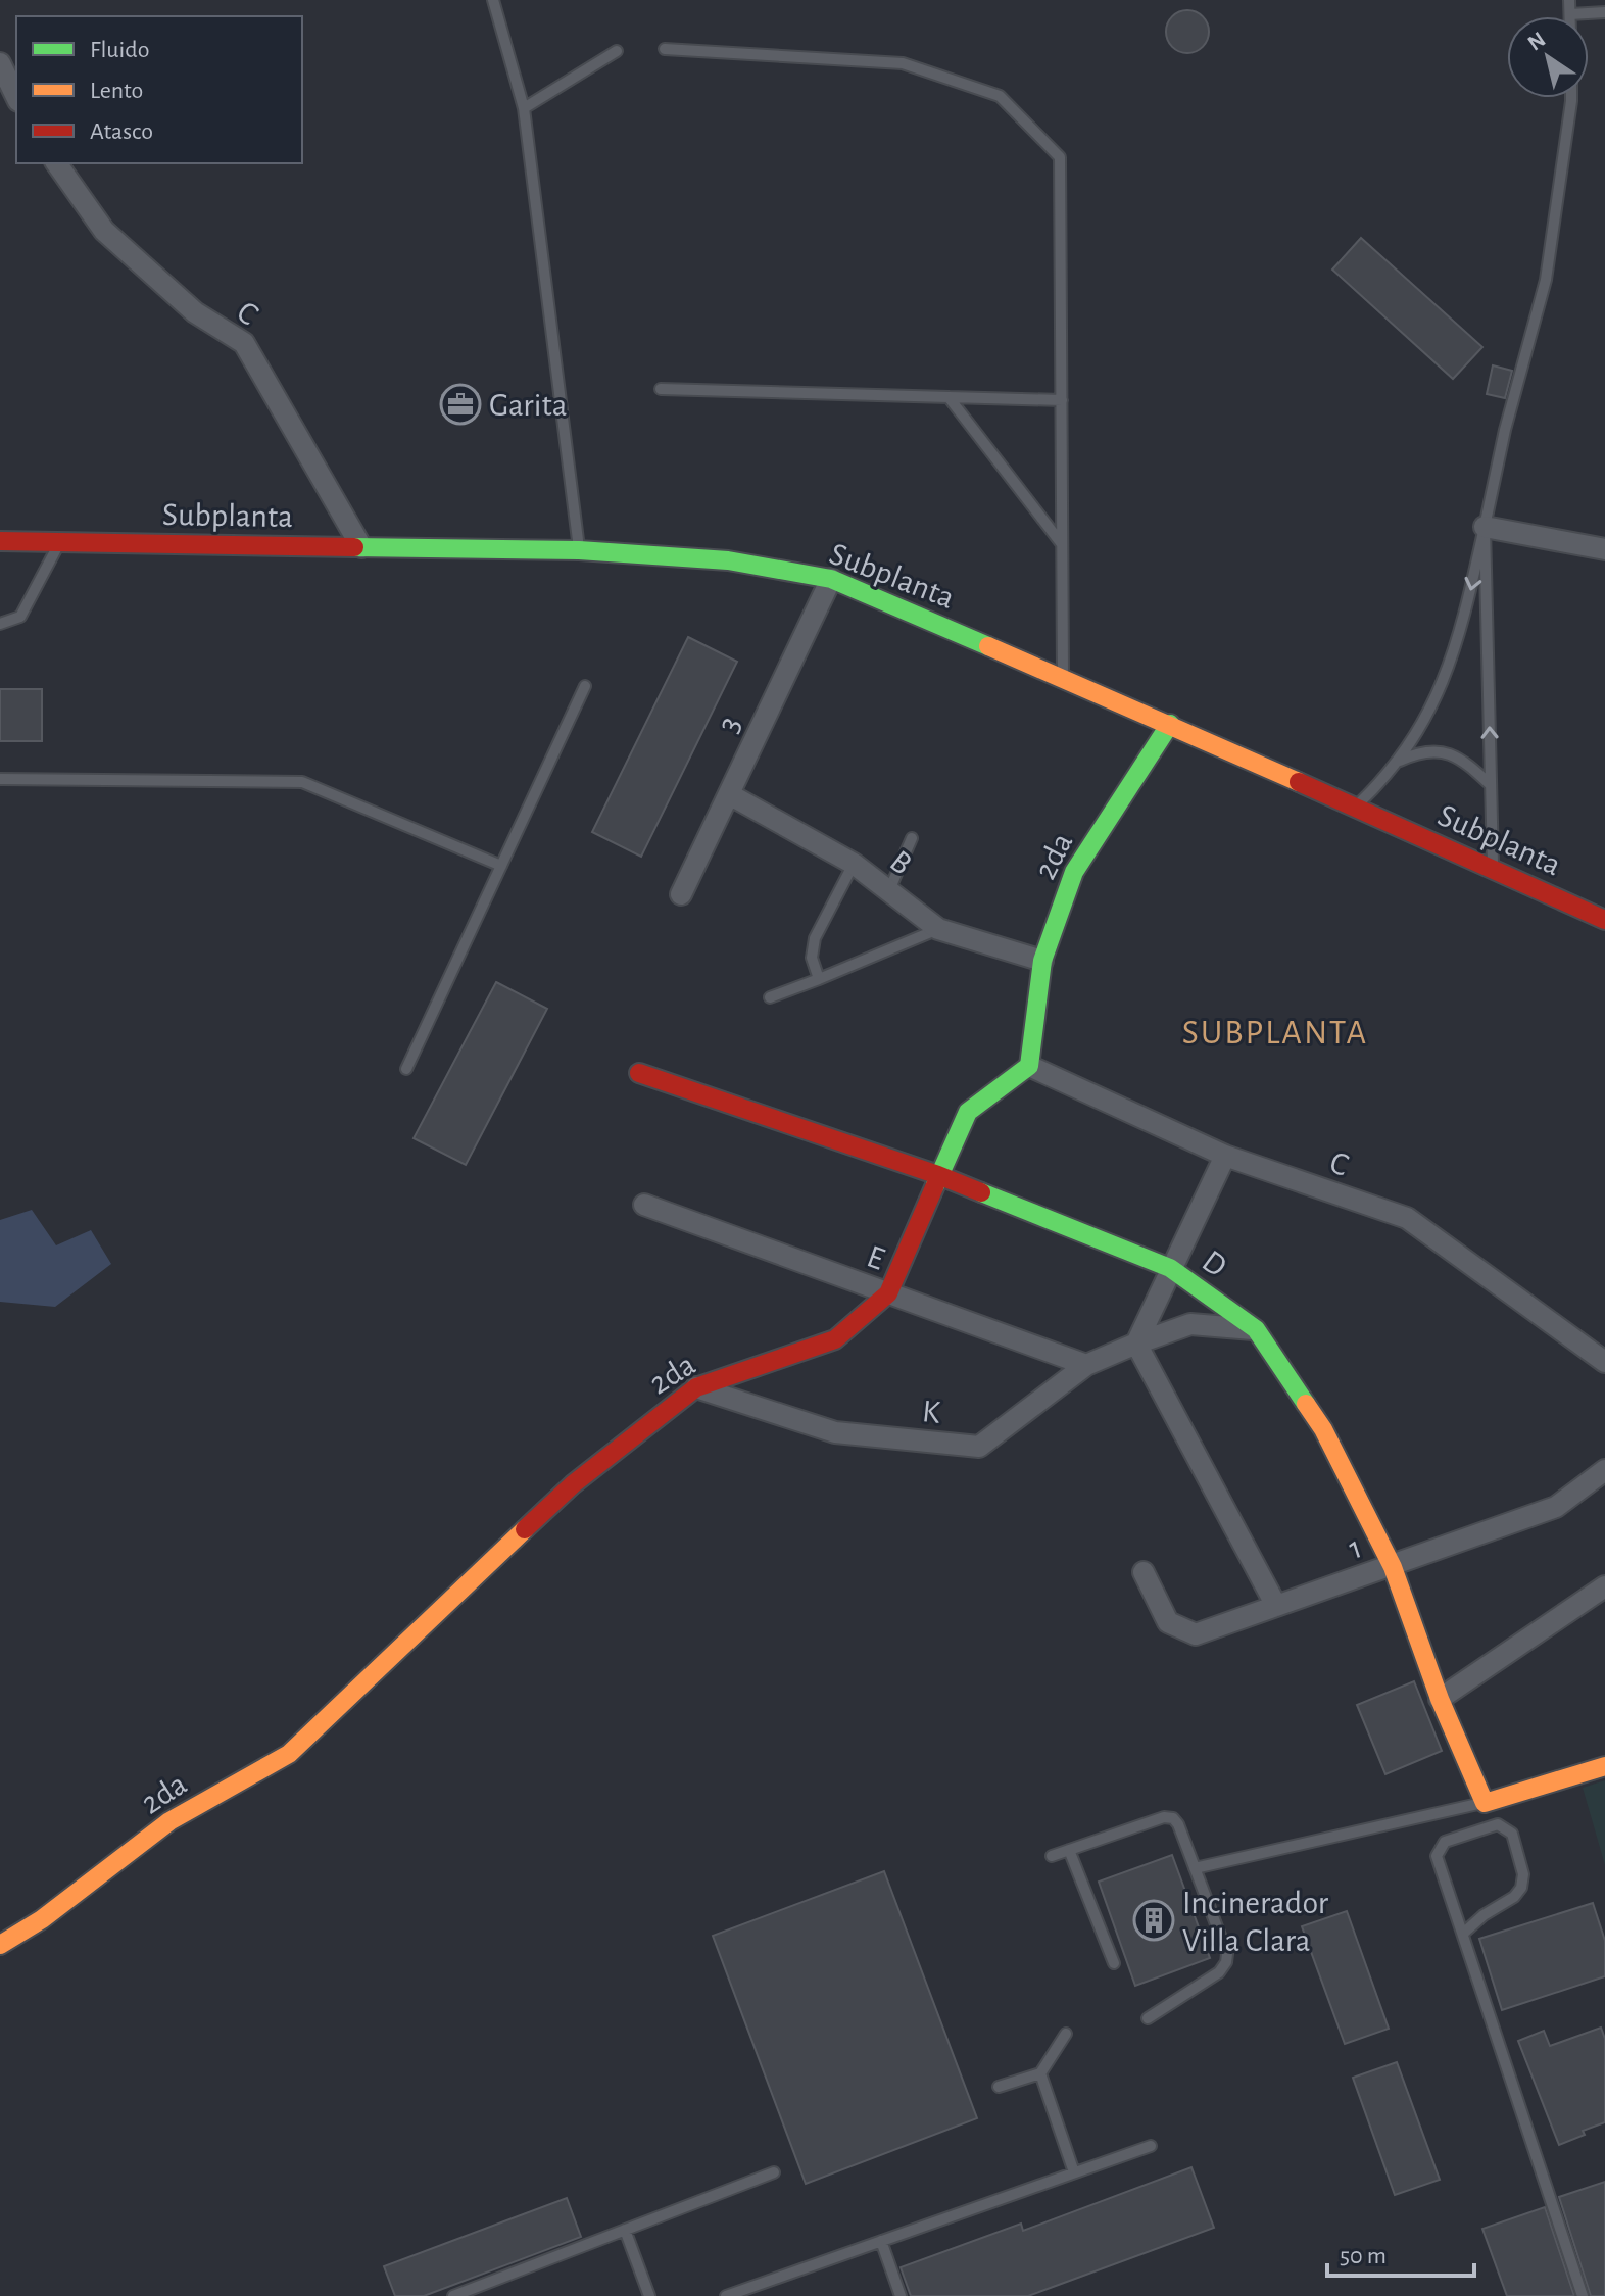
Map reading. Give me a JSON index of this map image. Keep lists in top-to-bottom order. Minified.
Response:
{"streets":{"street":["C","Subplanta","3","2da","B","E","D","K","1"]},"crossings":[["C","Subplanta"],["C","2da"],["Subplanta","3"],["Subplanta","2da"],["3","B"],["2da","B"],["2da","E"],["2da","D"],["2da","K"],["E","K"],["D","K"],["D","1"]],"districts":["SUBPLANTA"],"places":{"office":["Garita"],"building":["Incinerador Villa Clara"]},"legend":["Fluido","Lento","Atasco"],"scale_bar":"50 m","north":"top left"}
